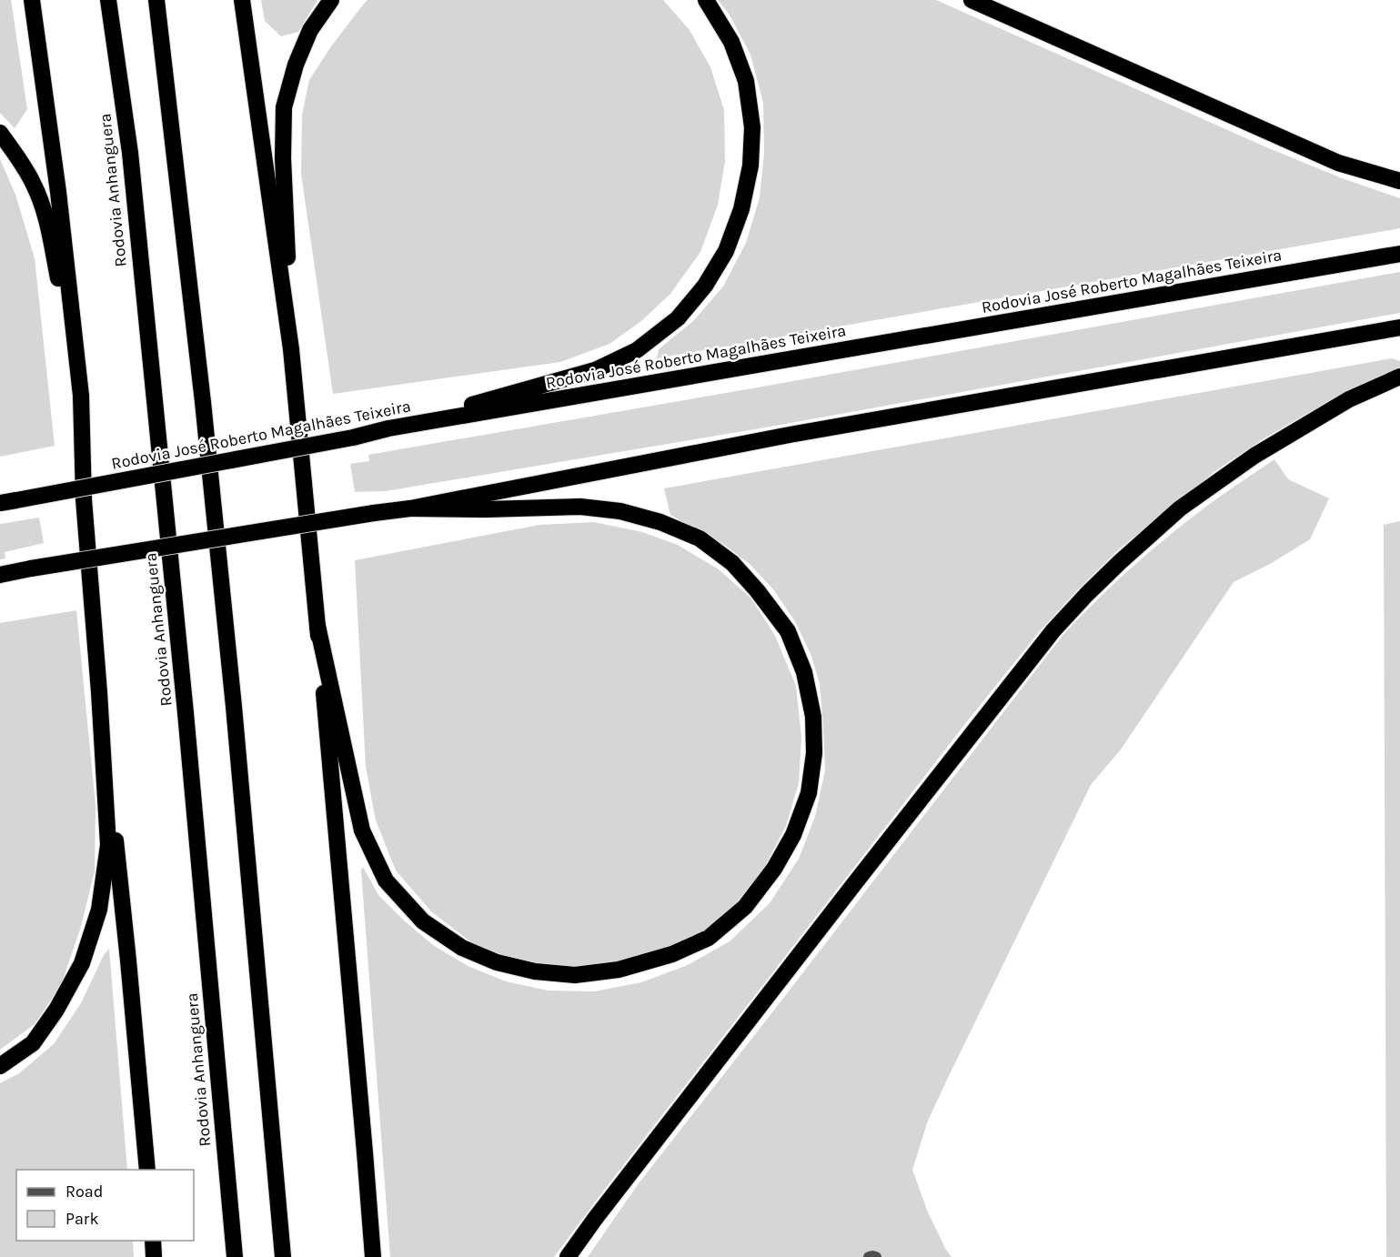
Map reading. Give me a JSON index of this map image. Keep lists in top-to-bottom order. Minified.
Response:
{"streets":{"highway":["Rodovia Anhanguera","Rodovia José Roberto Magalhães Teixeira"]},"legend":["Road","Park"]}
